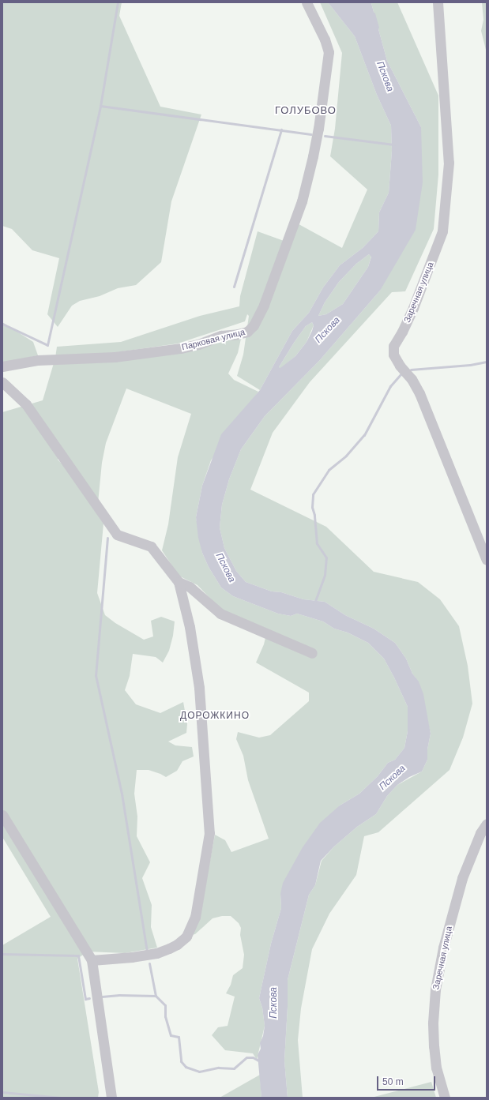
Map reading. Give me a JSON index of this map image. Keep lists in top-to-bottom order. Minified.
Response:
{"streets":{"street":["Заречная улица","Парковая улица"]},"districts":["ГОЛУБОВО","ДОРОЖКИНО"],"water":["Пскова"],"scale_bar":"50 m"}
